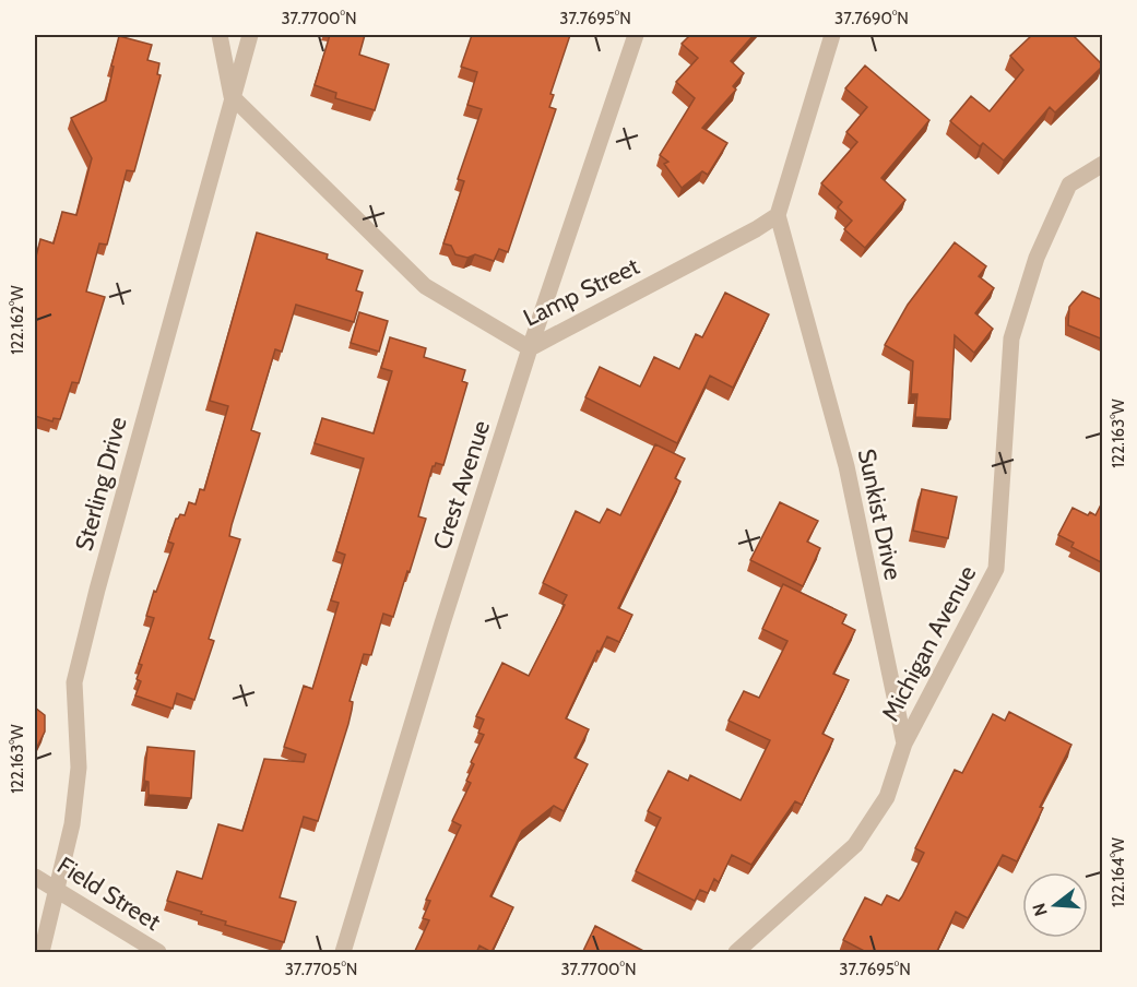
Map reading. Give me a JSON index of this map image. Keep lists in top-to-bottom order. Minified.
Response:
{"streets":{"street":["Lamp Street","Sterling Drive","Crest Avenue","Sunkist Drive","Michigan Avenue","Field Street"]},"crossings":[["Lamp Street","Sterling Drive"],["Lamp Street","Crest Avenue"],["Lamp Street","Sunkist Drive"],["Sterling Drive","Field Street"],["Sunkist Drive","Michigan Avenue"]],"north":"left","coordinates":["37.7700°N","37.7695°N","37.7690°N","122.162°W","122.163°W","122.164°W","37.7705°N"]}
